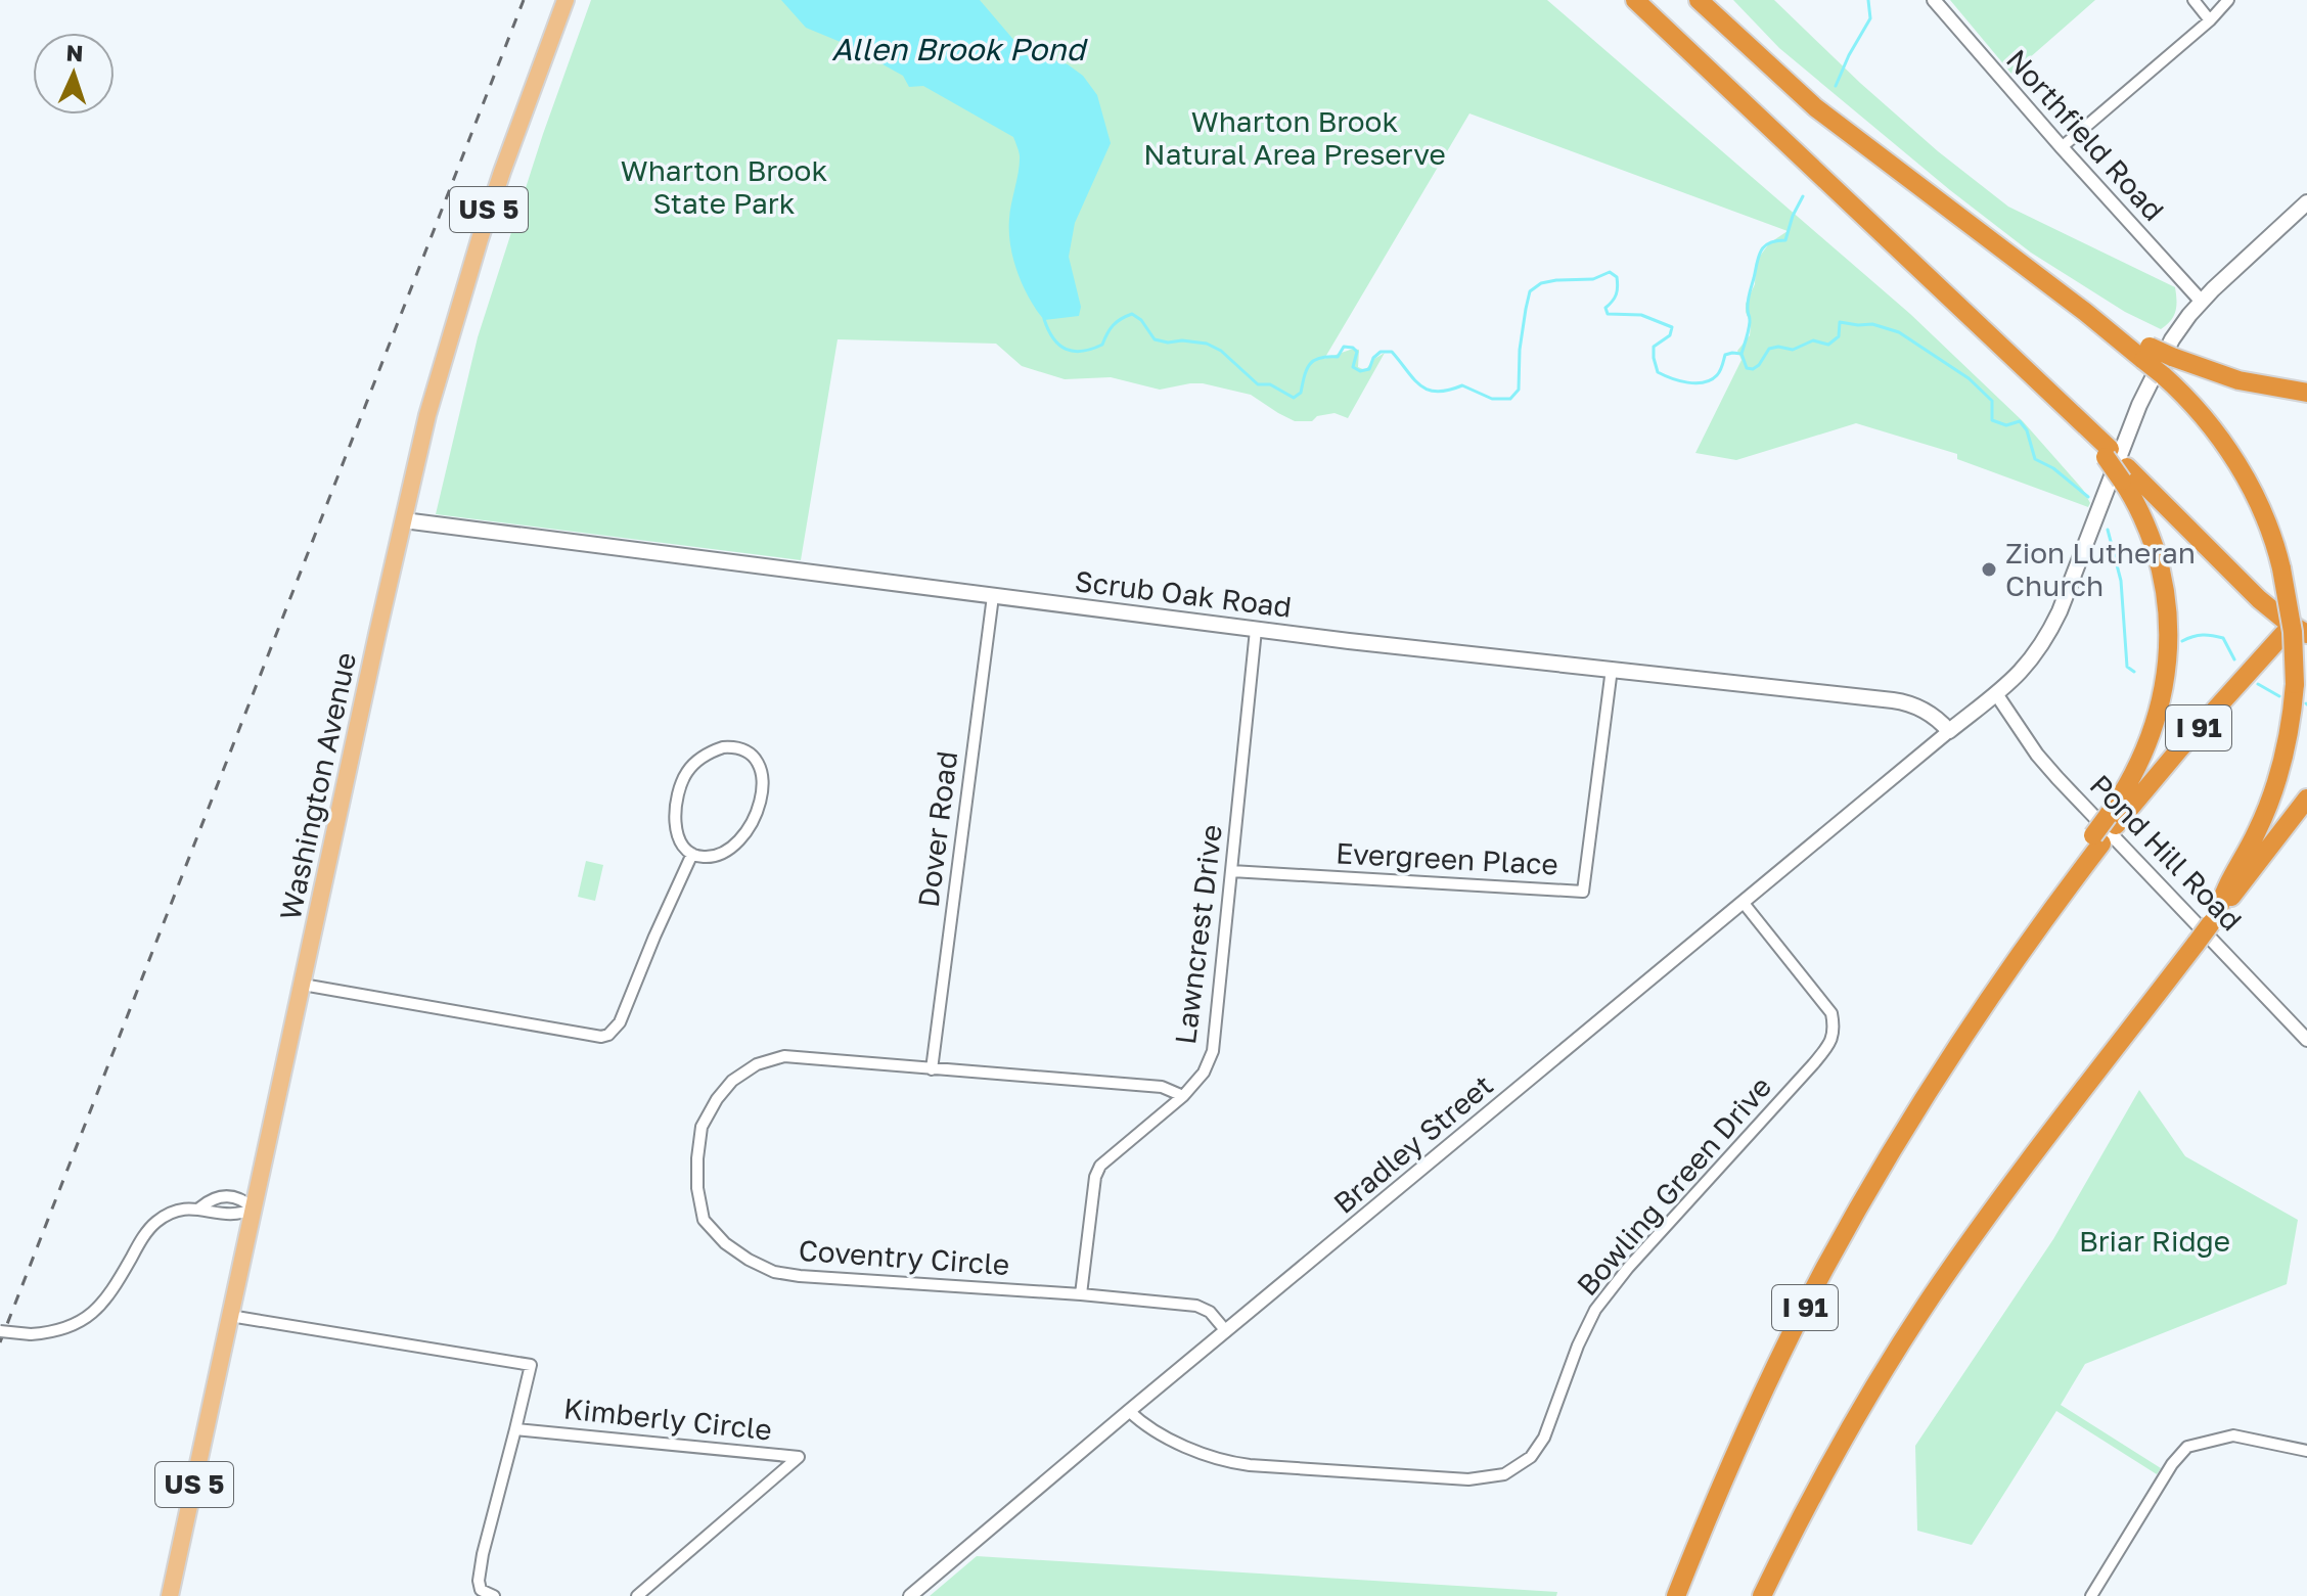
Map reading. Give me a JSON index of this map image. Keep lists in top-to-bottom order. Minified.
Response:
{"streets":{"highway":["I 91"],"main road":["US 5","Scrub Oak Road","Washington Avenue"],"street":["Northfield Road","Dover Road","Pond Hill Road","Evergreen Place","Lawncrest Drive","Bradley Street","Bowling Green Drive","Coventry Circle","Kimberly Circle"]},"crossings":[["Scrub Oak Road","Washington Avenue"],["Scrub Oak Road","Dover Road"],["Scrub Oak Road","Evergreen Place"],["Scrub Oak Road","Lawncrest Drive"],["Scrub Oak Road","Bradley Street"],["Washington Avenue","Kimberly Circle"],["Dover Road","Coventry Circle"],["Evergreen Place","Lawncrest Drive"],["Lawncrest Drive","Coventry Circle"],["Bradley Street","Bowling Green Drive"],["Bradley Street","Coventry Circle"]],"water":["Allen Brook Pond"],"parks":["Wharton Brook Natural Area Preserve","Wharton Brook State Park","Briar Ridge"],"places":["Zion Lutheran Church"],"north":"top"}
